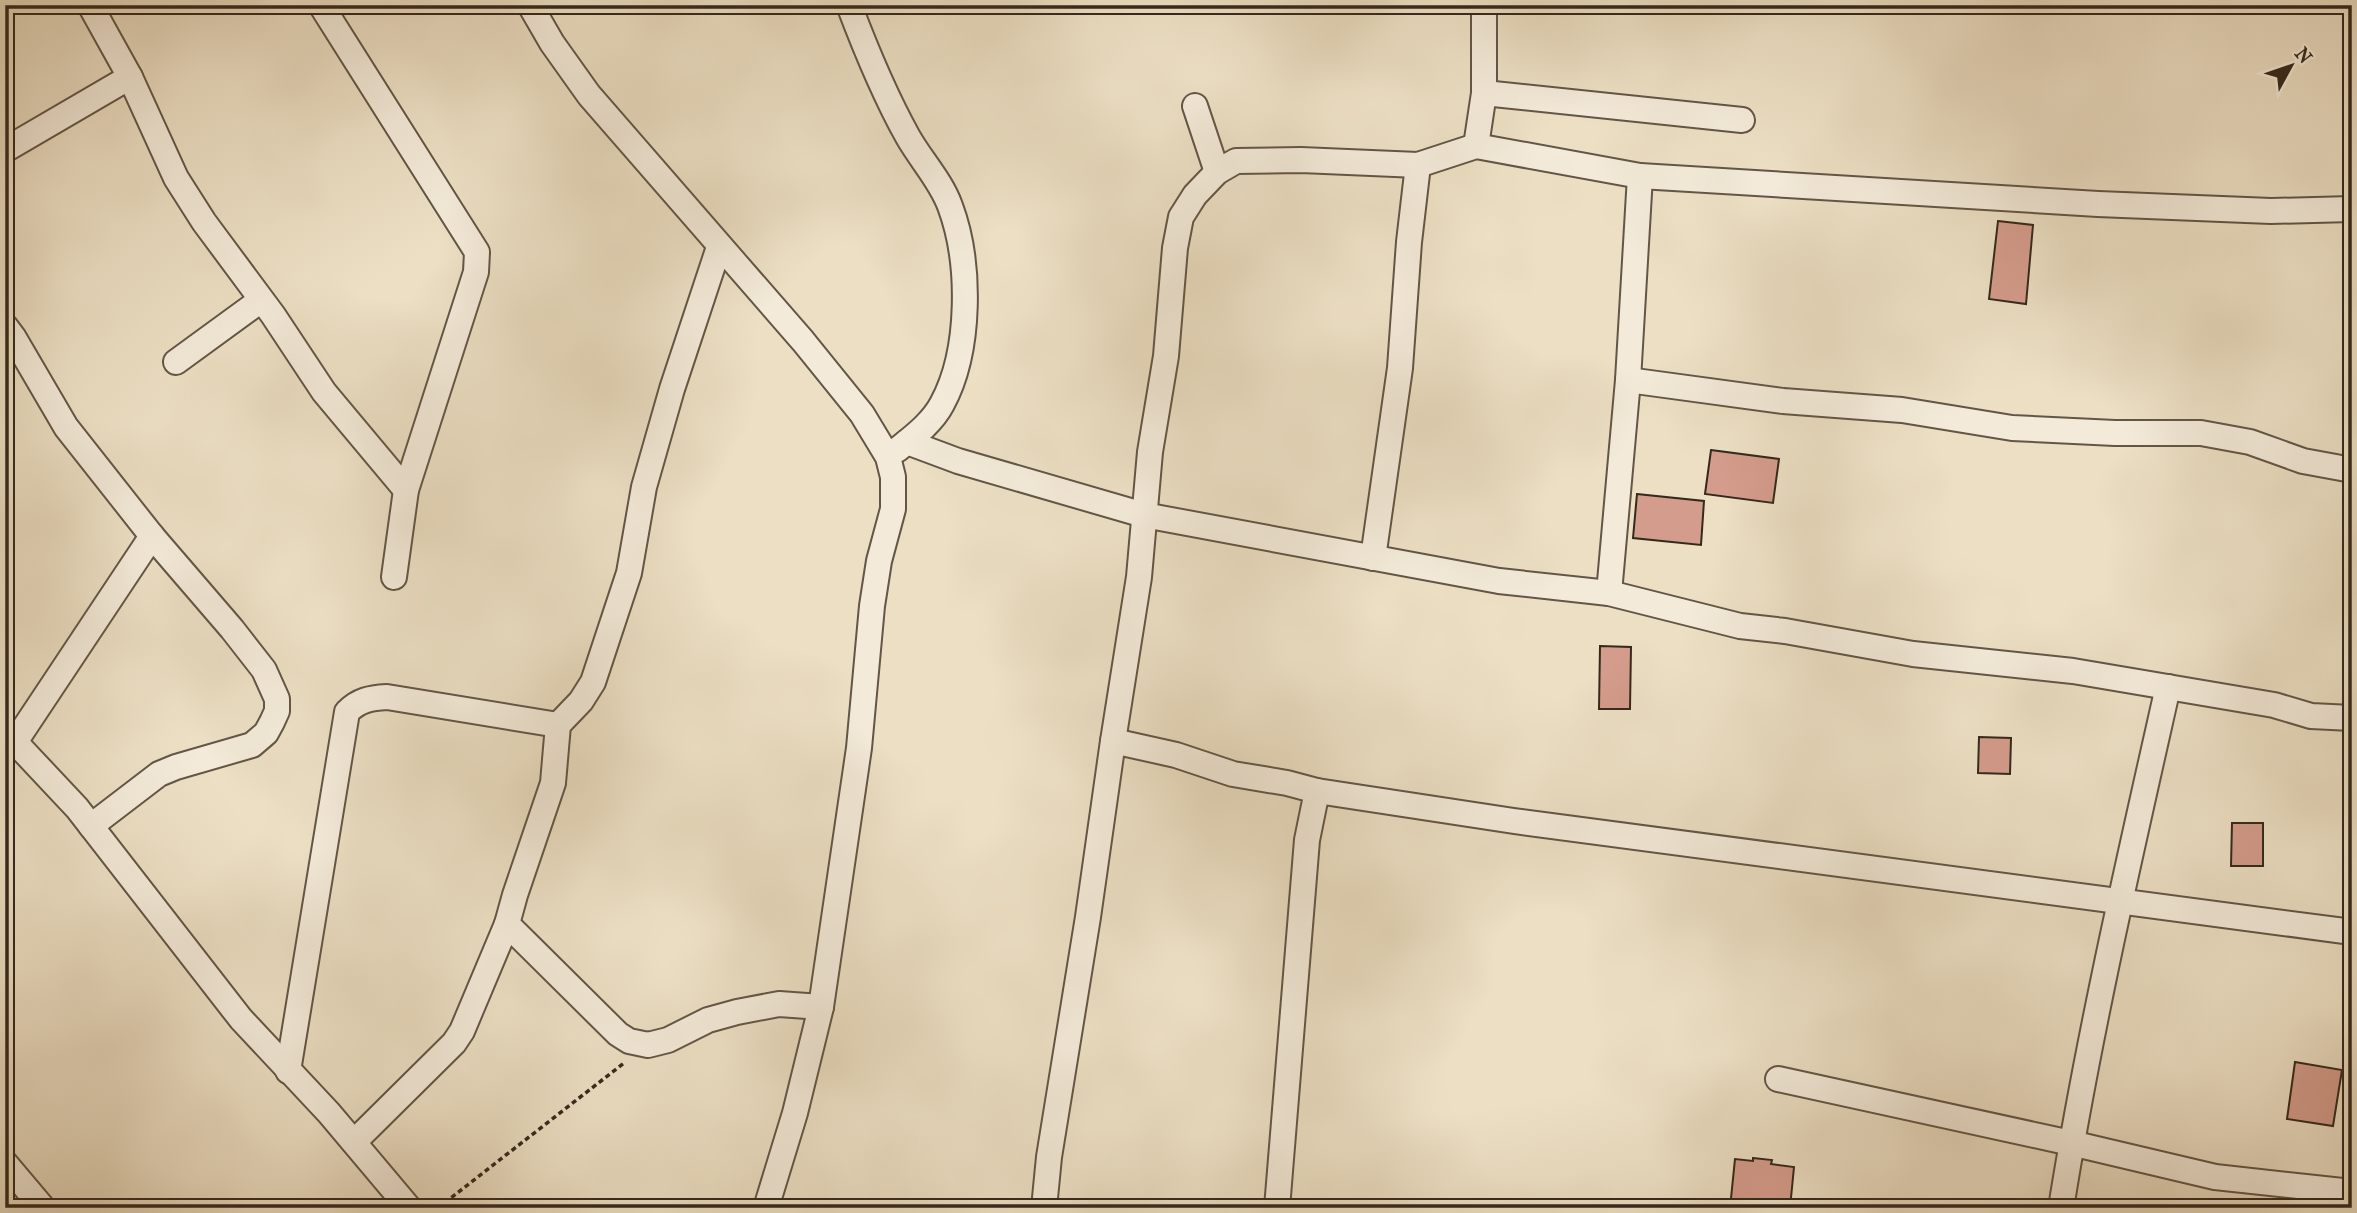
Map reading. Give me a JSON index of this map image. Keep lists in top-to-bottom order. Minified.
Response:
{"north":"top right"}
